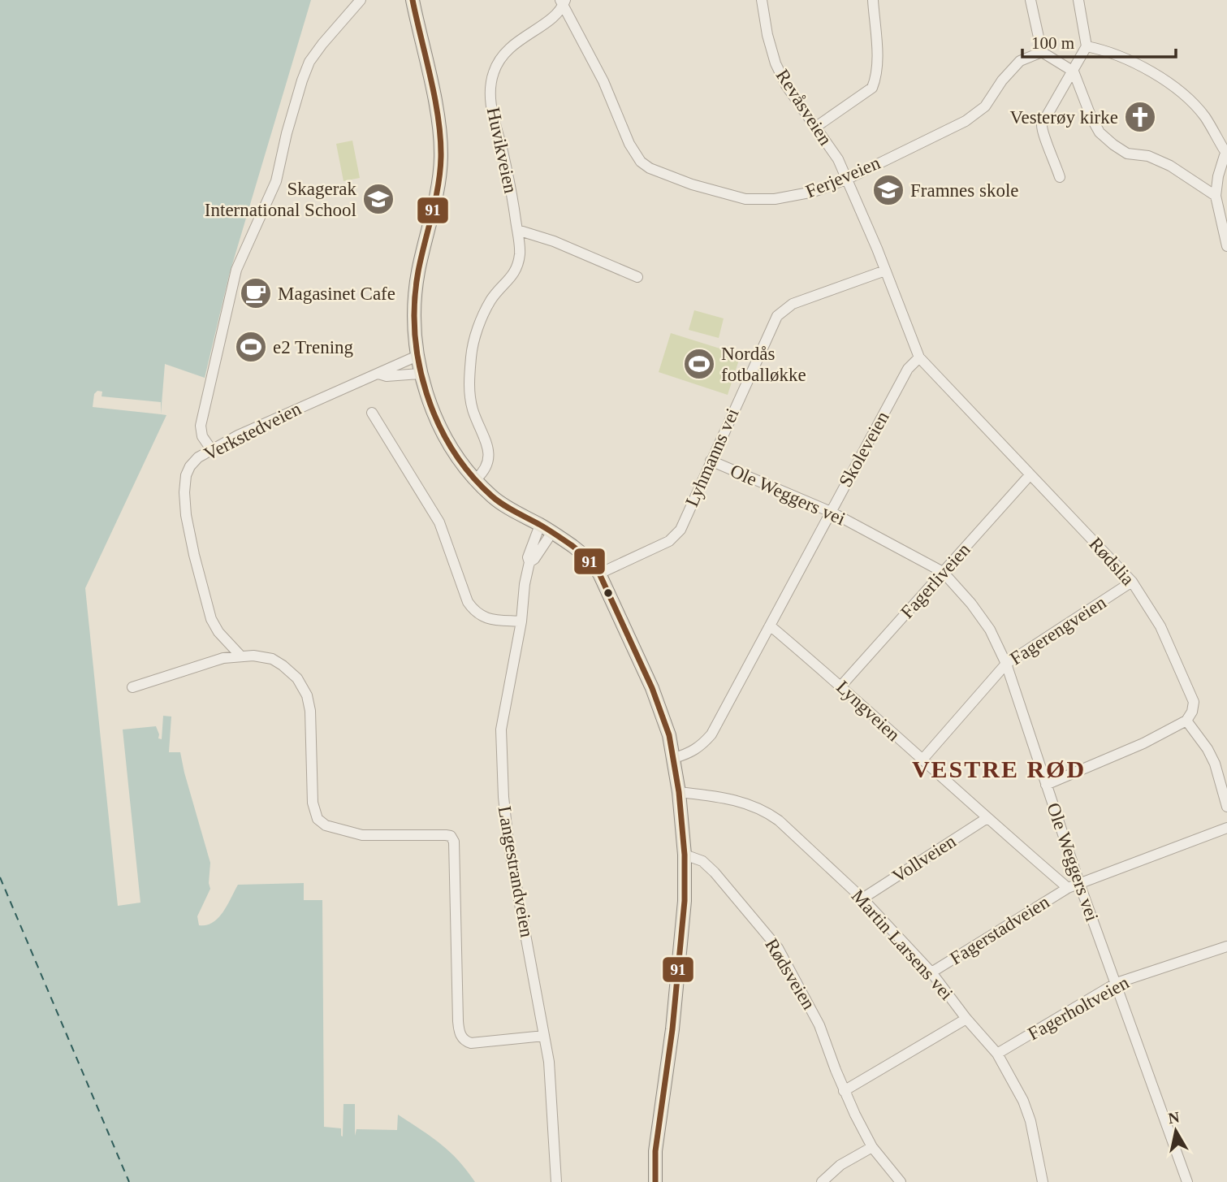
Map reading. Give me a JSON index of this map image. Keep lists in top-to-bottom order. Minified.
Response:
{"streets":{"street":["Revåsveien","Huvikveien","Ferjeveien","Verkstedveien","Skoleveien","Lyhmanns vei","Ole Weggers vei","Rødslia","Fagerliveien","Fagerengveien","Lyngveien","Vollveien","Langestrandveien","Fagerstadveien","Martin Larsens vei","Rødsveien","Fagerholtveien"]},"crossings":[["Revåsveien","Ferjeveien"],["Huvikveien","Ferjeveien"],["Skoleveien","Ole Weggers vei"],["Skoleveien","Rødslia"],["Skoleveien","Lyngveien"],["Lyhmanns vei","Ole Weggers vei"],["Ole Weggers vei","Fagerliveien"],["Ole Weggers vei","Fagerengveien"],["Ole Weggers vei","Fagerstadveien"],["Ole Weggers vei","Fagerholtveien"],["Rødslia","Fagerliveien"],["Rødslia","Fagerengveien"],["Fagerliveien","Lyngveien"],["Fagerengveien","Lyngveien"],["Lyngveien","Vollveien"],["Lyngveien","Fagerstadveien"],["Vollveien","Martin Larsens vei"],["Fagerstadveien","Martin Larsens vei"],["Martin Larsens vei","Fagerholtveien"]],"districts":["VESTRE RØD"],"places":{"church":["Vesterøy kirke"],"school or university":["Framnes skole","Skagerak International School"],"cafe":["Magasinet Cafe"],"sports":["e2 Trening","Nordås fotballøkke"]},"lines":["transit line 91"],"scale_bar":"100 m","north":"top"}
